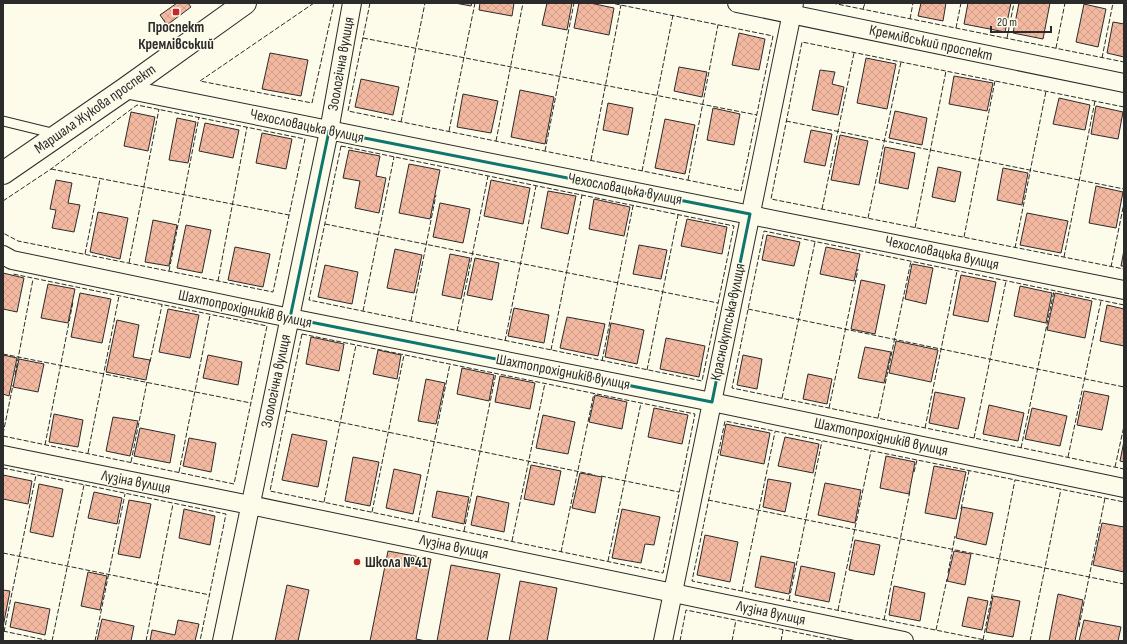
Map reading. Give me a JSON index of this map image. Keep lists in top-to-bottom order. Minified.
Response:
{"streets":{"street":["Кремлівський проспект","Зоологічна вулиця","Маршала Жукова проспект","Чехословацька вулиця","Шахтопрохідників вулиця","Краснокутська вулиця","Лузіна вулиця"]},"crossings":[["Кремлівський проспект","Краснокутська вулиця"],["Зоологічна вулиця","Чехословацька вулиця"],["Зоологічна вулиця","Шахтопрохідників вулиця"],["Зоологічна вулиця","Лузіна вулиця"],["Маршала Жукова проспект","Чехословацька вулиця"],["Чехословацька вулиця","Краснокутська вулиця"],["Шахтопрохідників вулиця","Краснокутська вулиця"],["Краснокутська вулиця","Лузіна вулиця"]],"places":{"transit":["Проспект Кремлівський"],"other":["Школа №41"]},"scale_bar":"20 m"}
